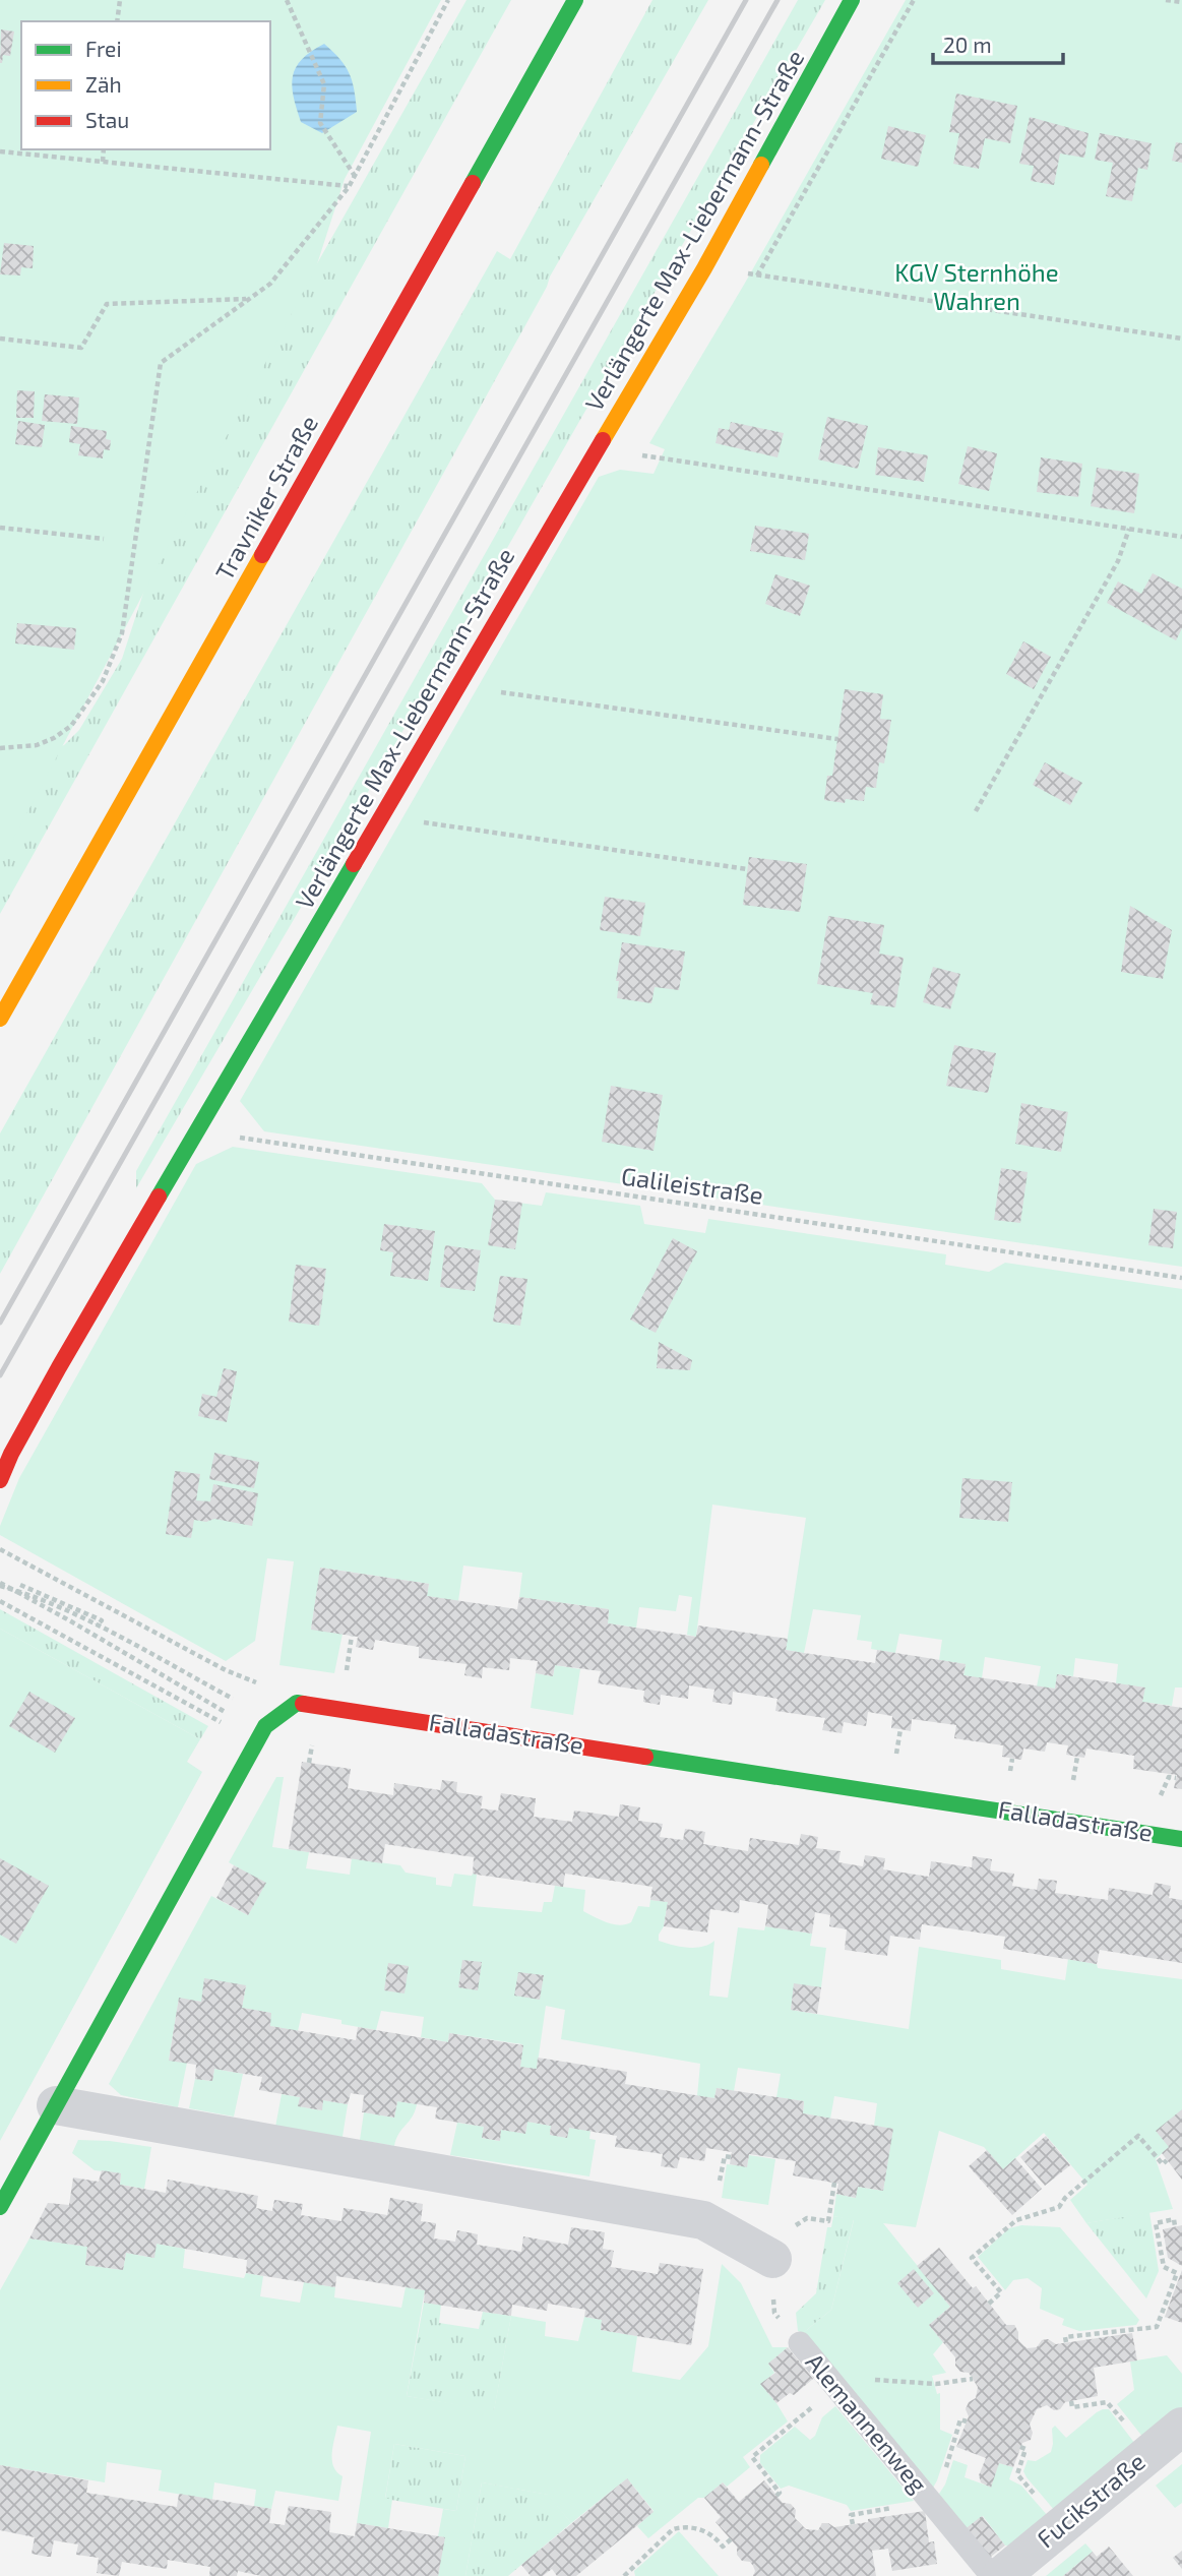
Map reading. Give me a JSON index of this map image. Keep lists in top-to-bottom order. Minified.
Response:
{"streets":{"street":["Verlängerte Max-Liebermann-Straße","Travniker Straße","Falladastraße","Fucikstraße"],"lane":["Alemannenweg"],"path":["Galileistraße"]},"crossings":[["Verlängerte Max-Liebermann-Straße","Galileistraße"]],"parks":["KGV Sternhöhe Wahren"],"legend":["Frei","Zäh","Stau"],"scale_bar":"20 m"}
